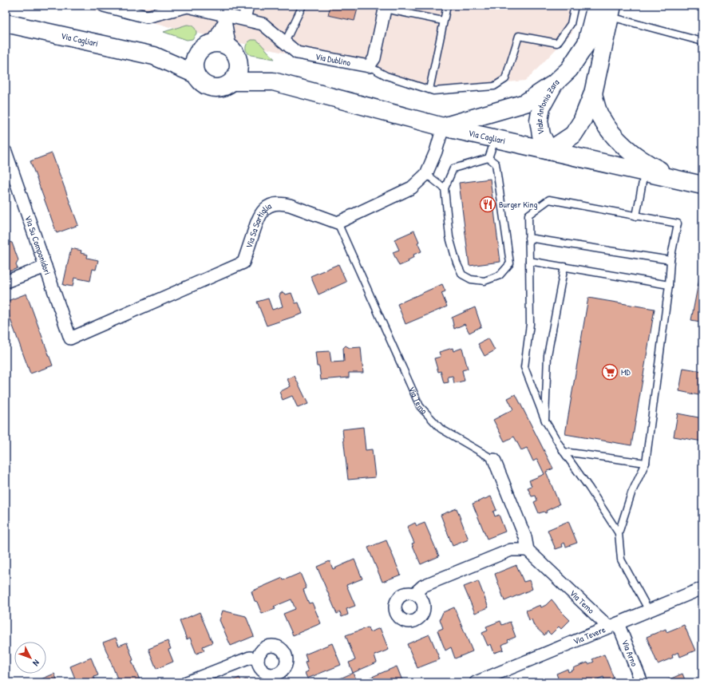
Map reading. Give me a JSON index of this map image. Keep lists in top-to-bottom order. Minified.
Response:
{"streets":{"main road":["Via Cagliari","Viale Antonio Zara"],"street":["Via Dublino","Via Sa Sartiglia","Via Su Componidori","Via Temo","Via Tevere","Via Arno"]},"crossings":[["Via Cagliari","Viale Antonio Zara"],["Via Sa Sartiglia","Via Su Componidori"],["Via Sa Sartiglia","Via Temo"],["Via Temo","Via Tevere"],["Via Temo","Via Arno"],["Via Tevere","Via Arno"]],"places":{"restaurant":["Burger King"],"supermarket":["MD"]},"north":"bottom right"}
